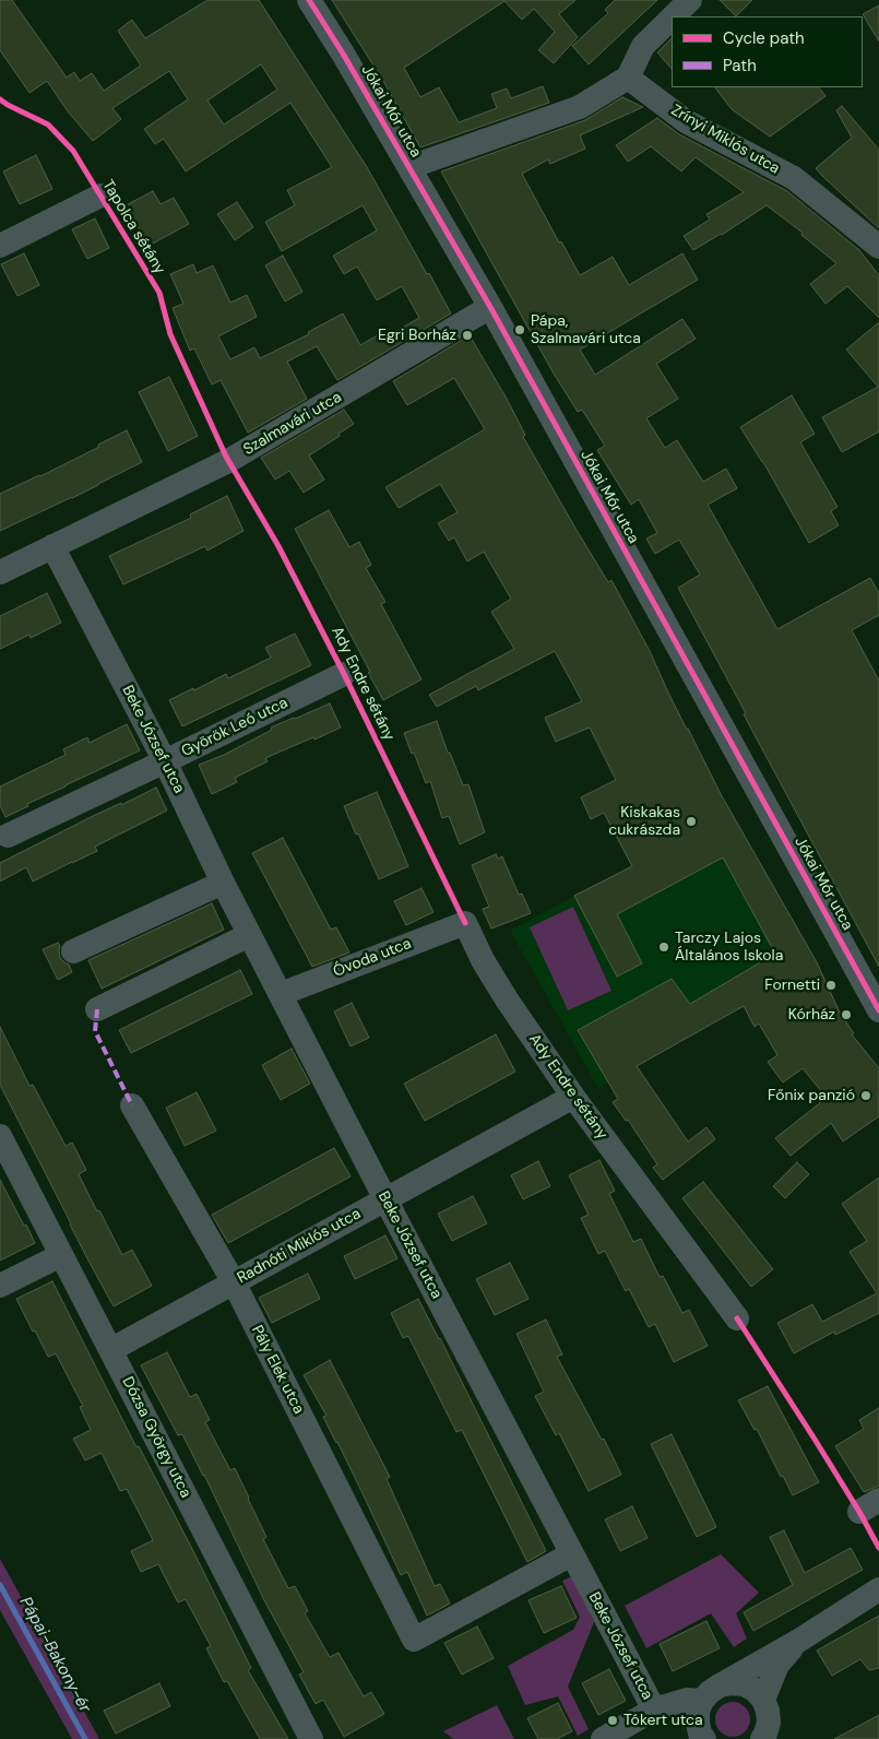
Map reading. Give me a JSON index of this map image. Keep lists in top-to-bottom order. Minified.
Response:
{"streets":{"street":["Jókai Mór utca","Zrínyi Miklós utca","Szalmavári utca","Ady Endre sétány","Györök Leó utca","Beke József utca","Óvoda utca","Radnóti Miklós utca","Pály Elek utca","Dózsa György utca"],"cycle path":["Tapolca sétány"]},"crossings":[["Jókai Mór utca","Szalmavári utca"],["Szalmavári utca","Beke József utca"],["Ady Endre sétány","Óvoda utca"],["Ady Endre sétány","Radnóti Miklós utca"],["Györök Leó utca","Beke József utca"],["Beke József utca","Óvoda utca"],["Beke József utca","Radnóti Miklós utca"],["Beke József utca","Pály Elek utca"],["Radnóti Miklós utca","Pály Elek utca"],["Radnóti Miklós utca","Dózsa György utca"]],"water":["Pápai-Bakony-ér"],"places":["Pápa, Szalmavári utca","Egri Borház","Kiskakas cukrászda","Tarczy Lajos Általános Iskola","Fornetti","Kórház","Főnix panzió","Tókert utca"],"legend":["Cycle path","Path"]}
